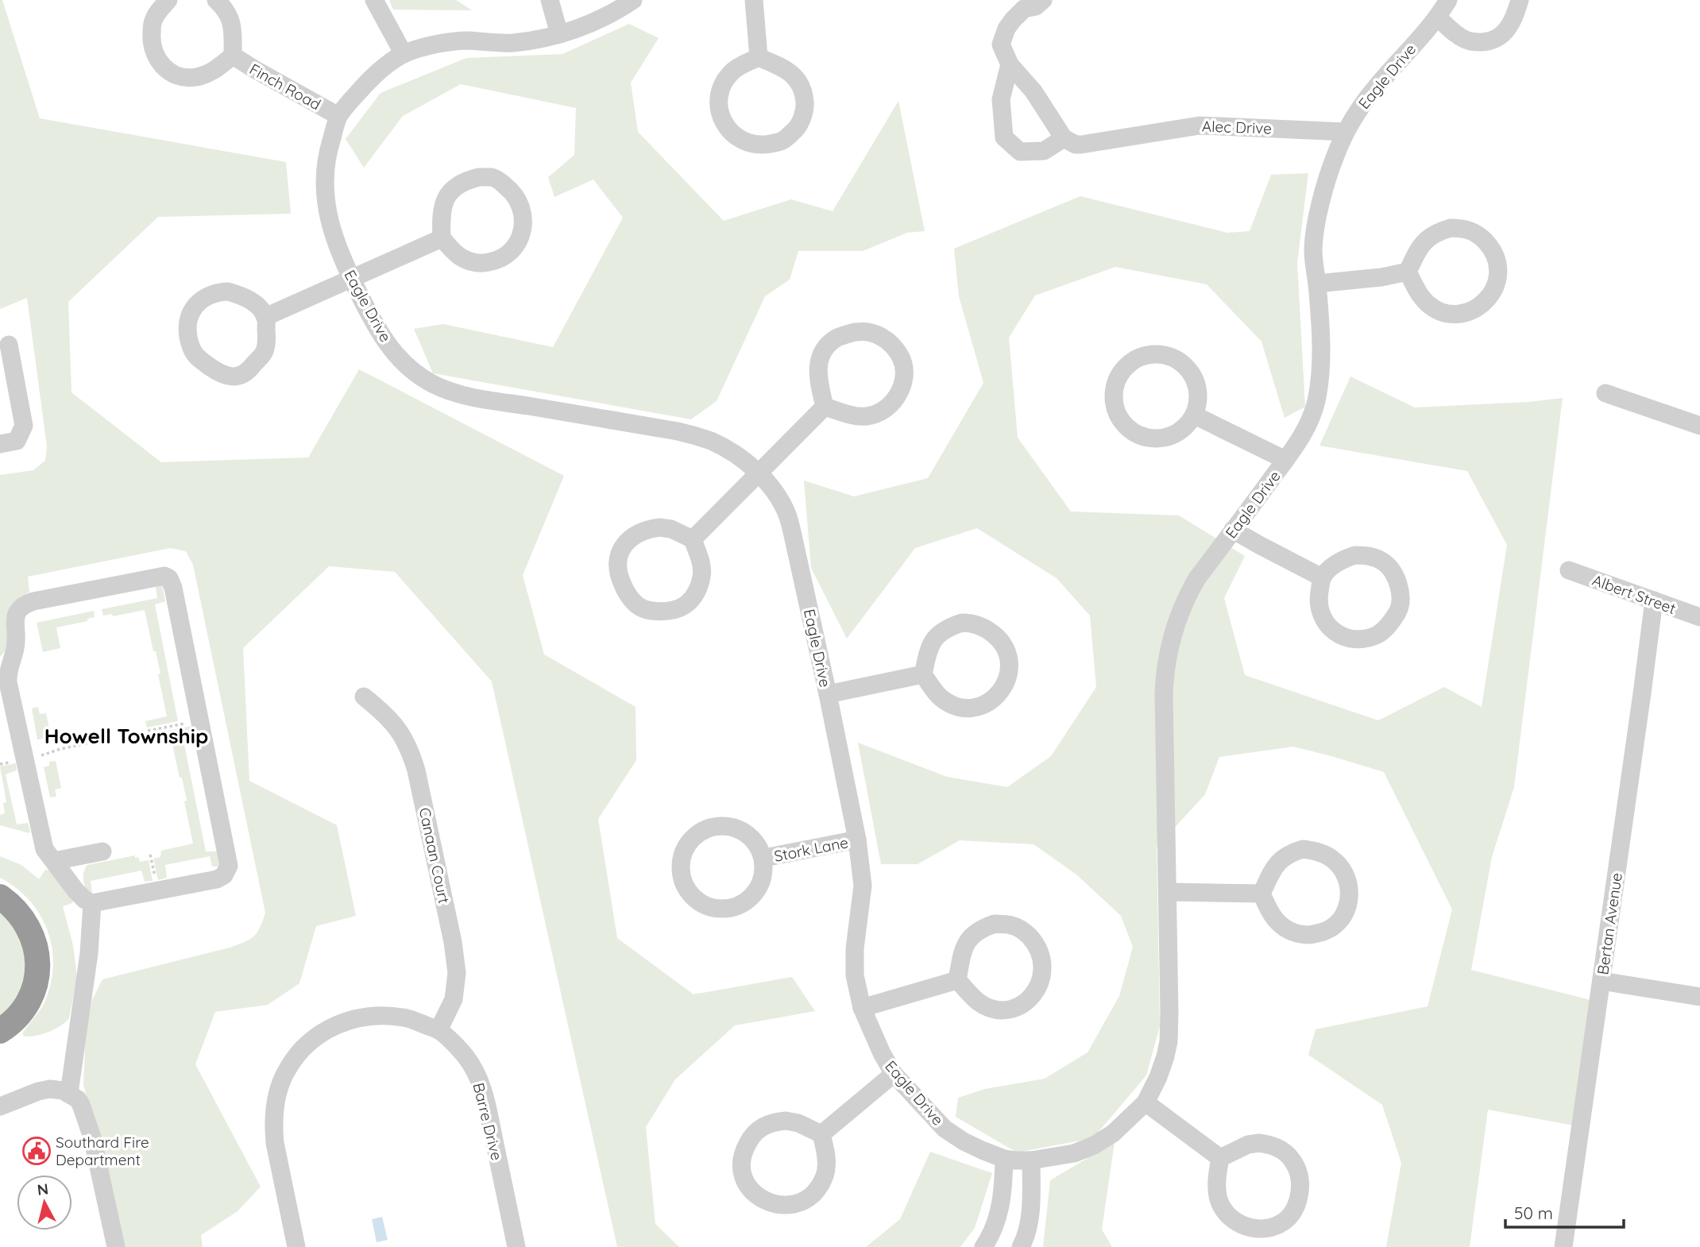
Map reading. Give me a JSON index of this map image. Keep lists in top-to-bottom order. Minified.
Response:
{"streets":{"street":["Eagle Drive","Finch Road","Alec Drive","Albert Street","Stork Lane","Canaan Court","Bertan Avenue","Barre Drive"]},"crossings":[["Eagle Drive","Finch Road"],["Eagle Drive","Alec Drive"],["Eagle Drive","Stork Lane"],["Albert Street","Bertan Avenue"],["Canaan Court","Barre Drive"]],"districts":["Howell Township"],"places":{"public building":["Southard Fire Department"]},"scale_bar":"50 m","north":"top"}
